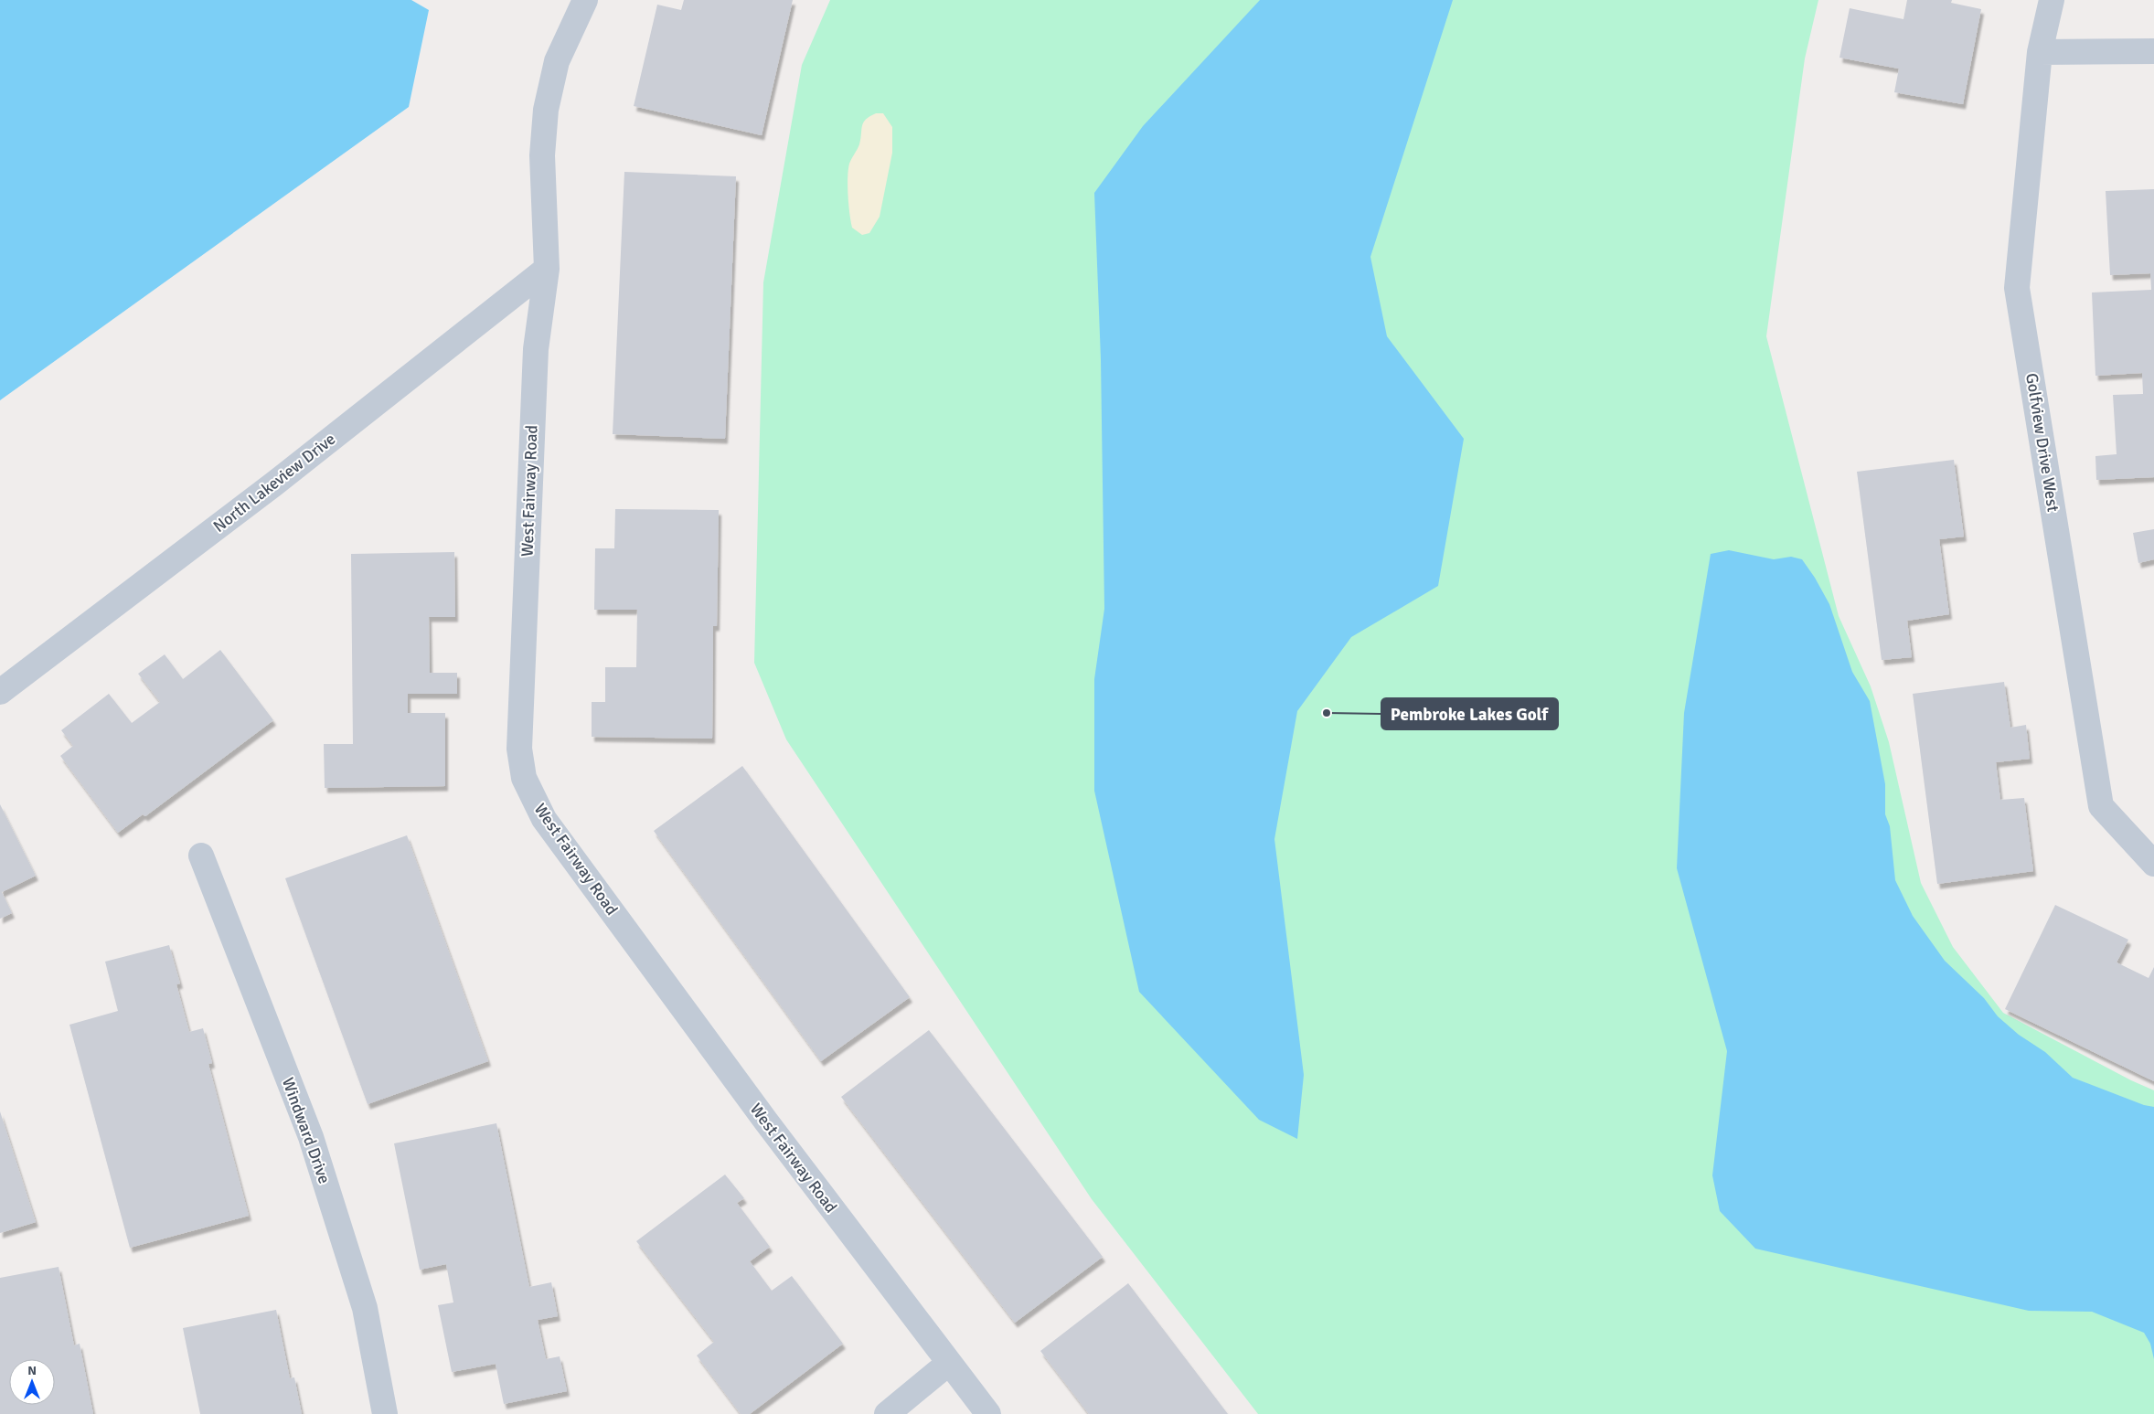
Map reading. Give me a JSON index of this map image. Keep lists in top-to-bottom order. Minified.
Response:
{"streets":{"street":["Golfview Drive West","North Lakeview Drive","West Fairway Road","Windward Drive"]},"crossings":[["North Lakeview Drive","West Fairway Road"]],"places":["Pembroke Lakes Golf"],"north":"top"}
